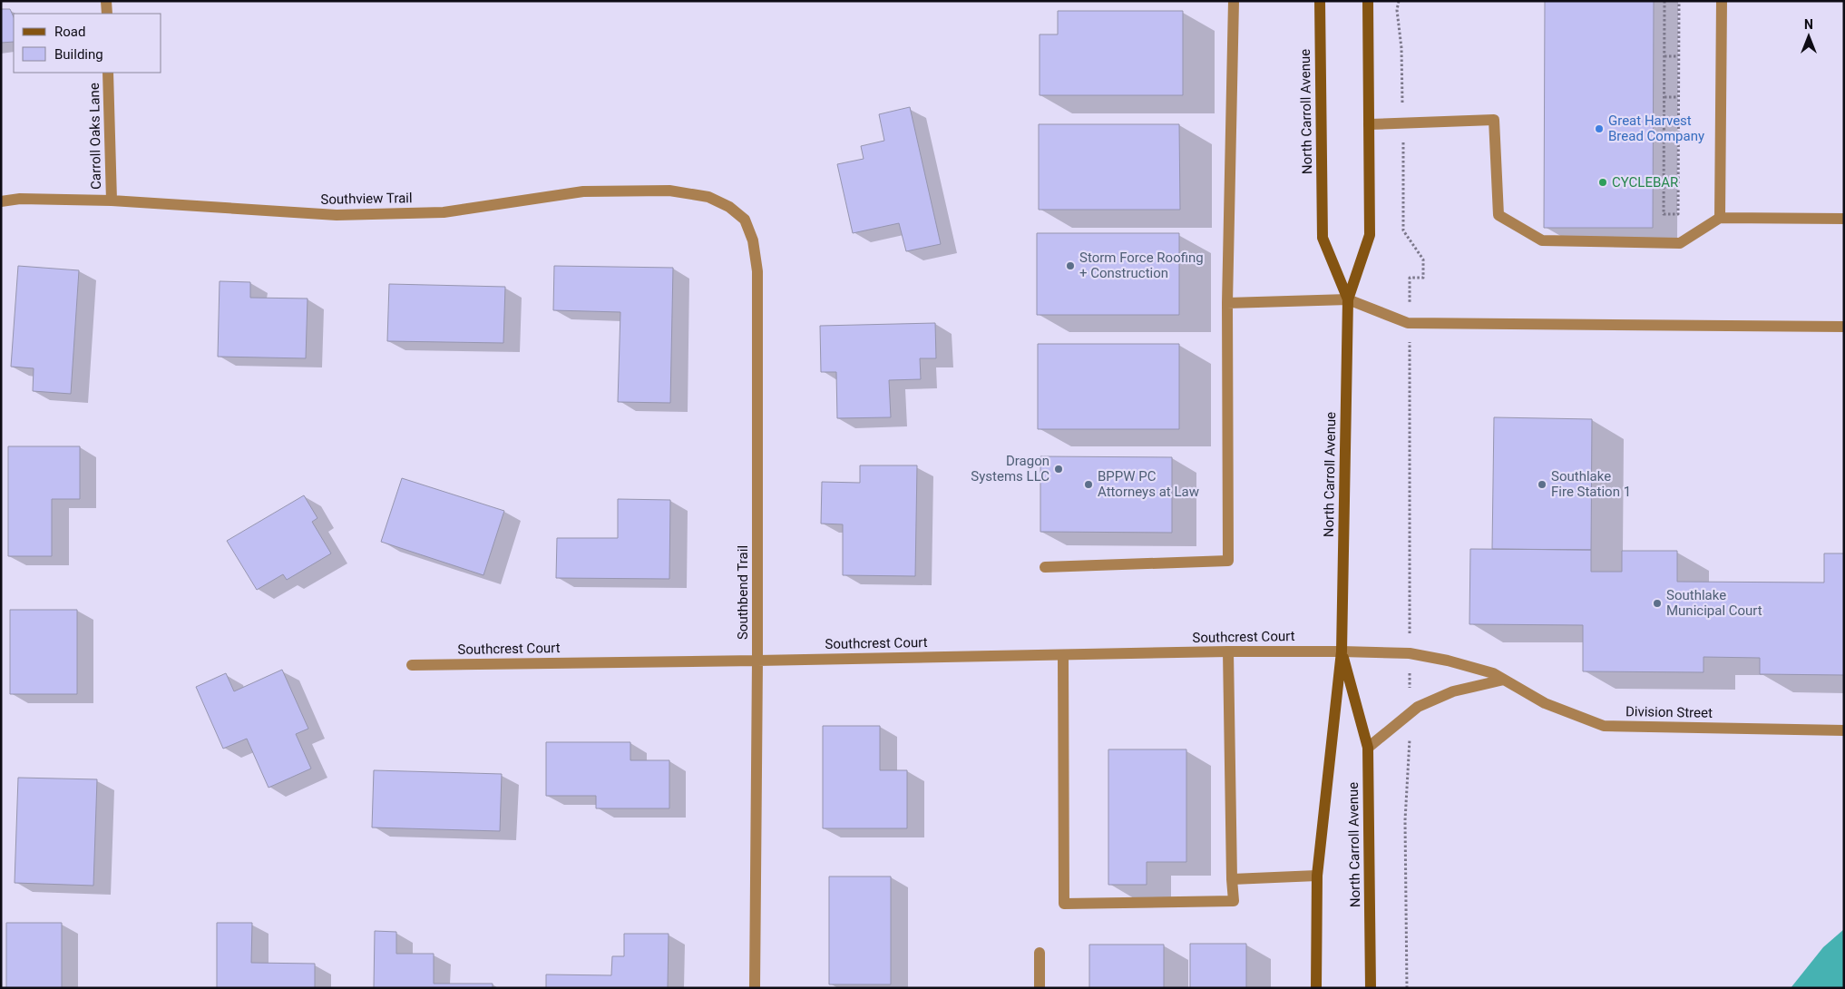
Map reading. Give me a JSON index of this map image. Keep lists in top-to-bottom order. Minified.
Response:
{"streets":{"main road":["North Carroll Avenue"],"street":["Carroll Oaks Lane","Southview Trail","Southbend Trail","Southcrest Court","Division Street"]},"crossings":[["North Carroll Avenue","Southcrest Court"],["North Carroll Avenue","Division Street"],["Carroll Oaks Lane","Southview Trail"],["Southview Trail","Southbend Trail"],["Southbend Trail","Southcrest Court"],["Southcrest Court","Division Street"]],"places":["Great Harvest Bread Company","CYCLEBAR","Storm Force Roofing + Construction","Dragon Systems LLC","BPPW PC Attorneys at Law","Southlake Fire Station 1","Southlake Municipal Court"],"legend":["Road","Building"],"north":"top"}
